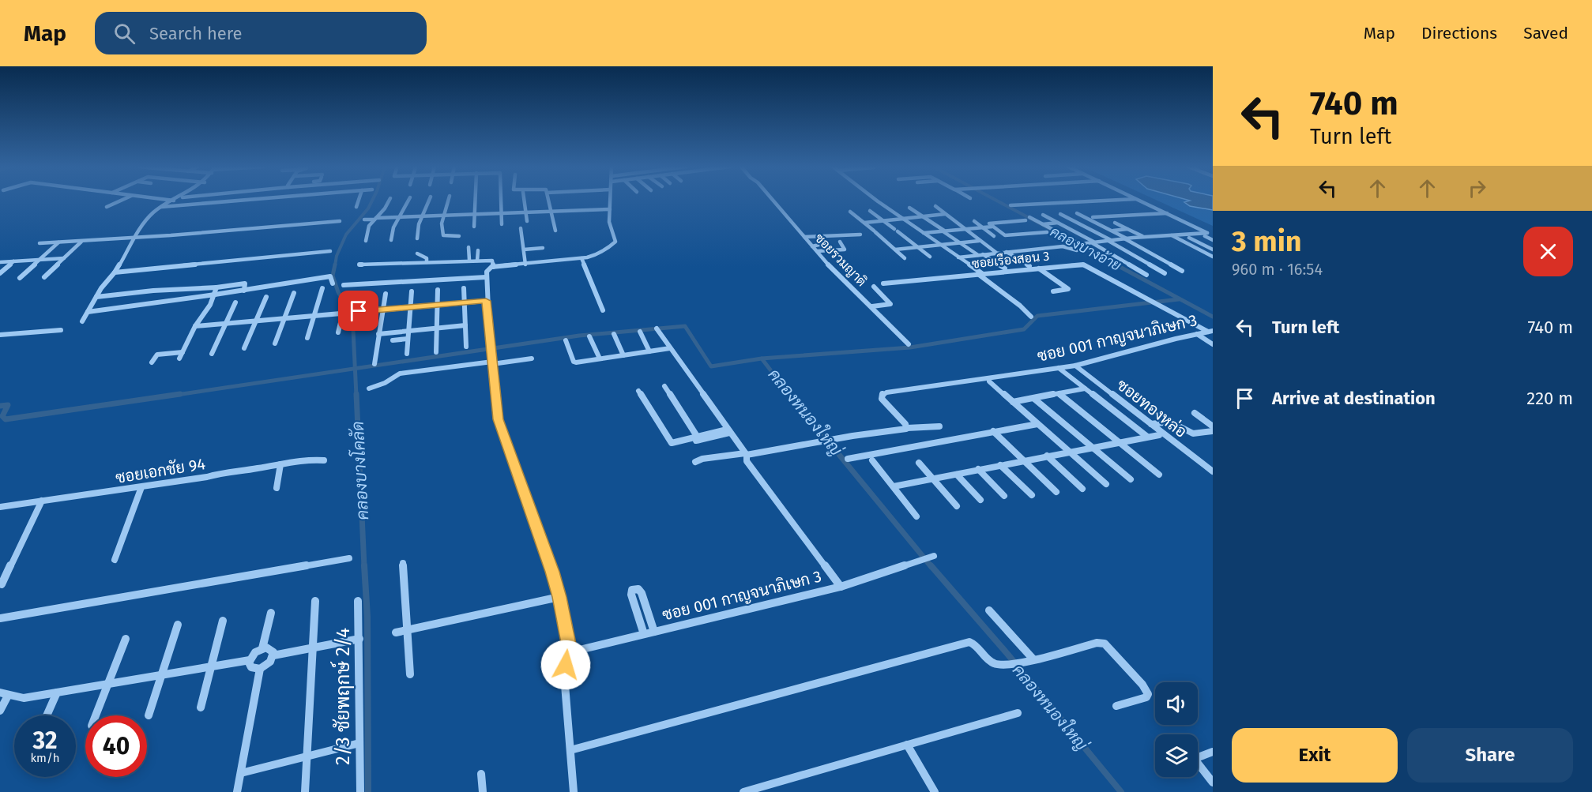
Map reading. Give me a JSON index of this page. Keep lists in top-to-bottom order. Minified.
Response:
{"streets":{"street":["ซอยรวมญาติ","ซอยเรืองสอน 3","ซอย 001 กาญจนาภิเษก 3","ซอยทองหล่อ","ซอยเอกชัย 94","2/3 ชัยพฤกษ์ 2/4"]},"crossings":[["ซอยเรืองสอน 3","ซอย 001 กาญจนาภิเษก 3"],["ซอย 001 กาญจนาภิเษก 3","ซอยทองหล่อ"]],"water":["คลองบางอ้าย","คลองหนองใหญ่","คลองบางโคลัด"],"page":{"header":"Map","search":"Search here","nav":["Map","Directions","Saved"],"turn":["740 m","Turn left"],"heading":["3 min","960 m · 16:54"],"list":[{"name":"Turn left","value":"740 m"},{"name":"Arrive at destination","value":"220 m"}],"speed":"32 km/h","limit":"40","buttons":["Exit","Share"]}}
